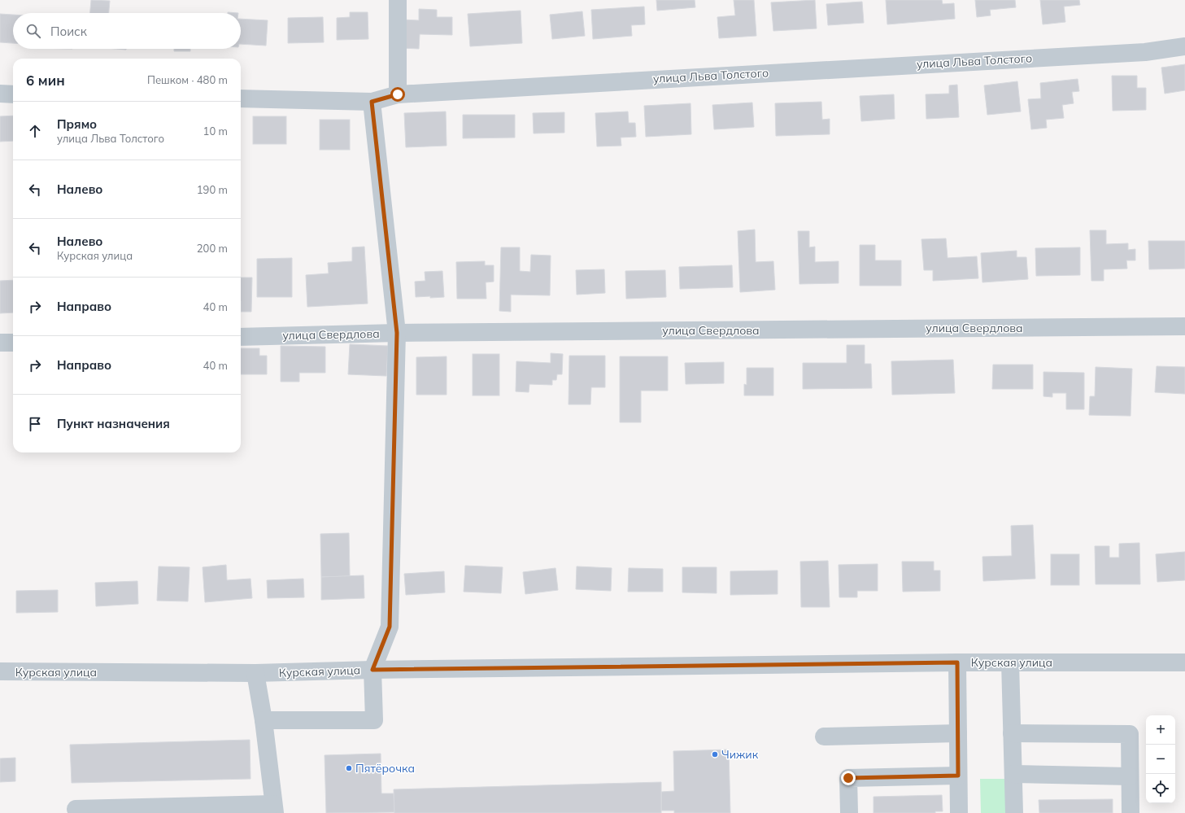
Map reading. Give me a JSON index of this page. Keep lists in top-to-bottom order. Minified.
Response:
{"streets":{"street":["улица Льва Толстого","улица Свердлова","Курская улица"]},"places":["Чижик","Пятёрочка"],"page":{"search":"Поиск","heading":["6 мин","Пешком · 480 m"],"list":[["Прямо","улица Льва Толстого","10 m"],["Налево","190 m"],["Налево","Курская улица","200 m"],["Направо","40 m"],["Направо","40 m"],"Пункт назначения"],"map_buttons":["+","−"]}}
